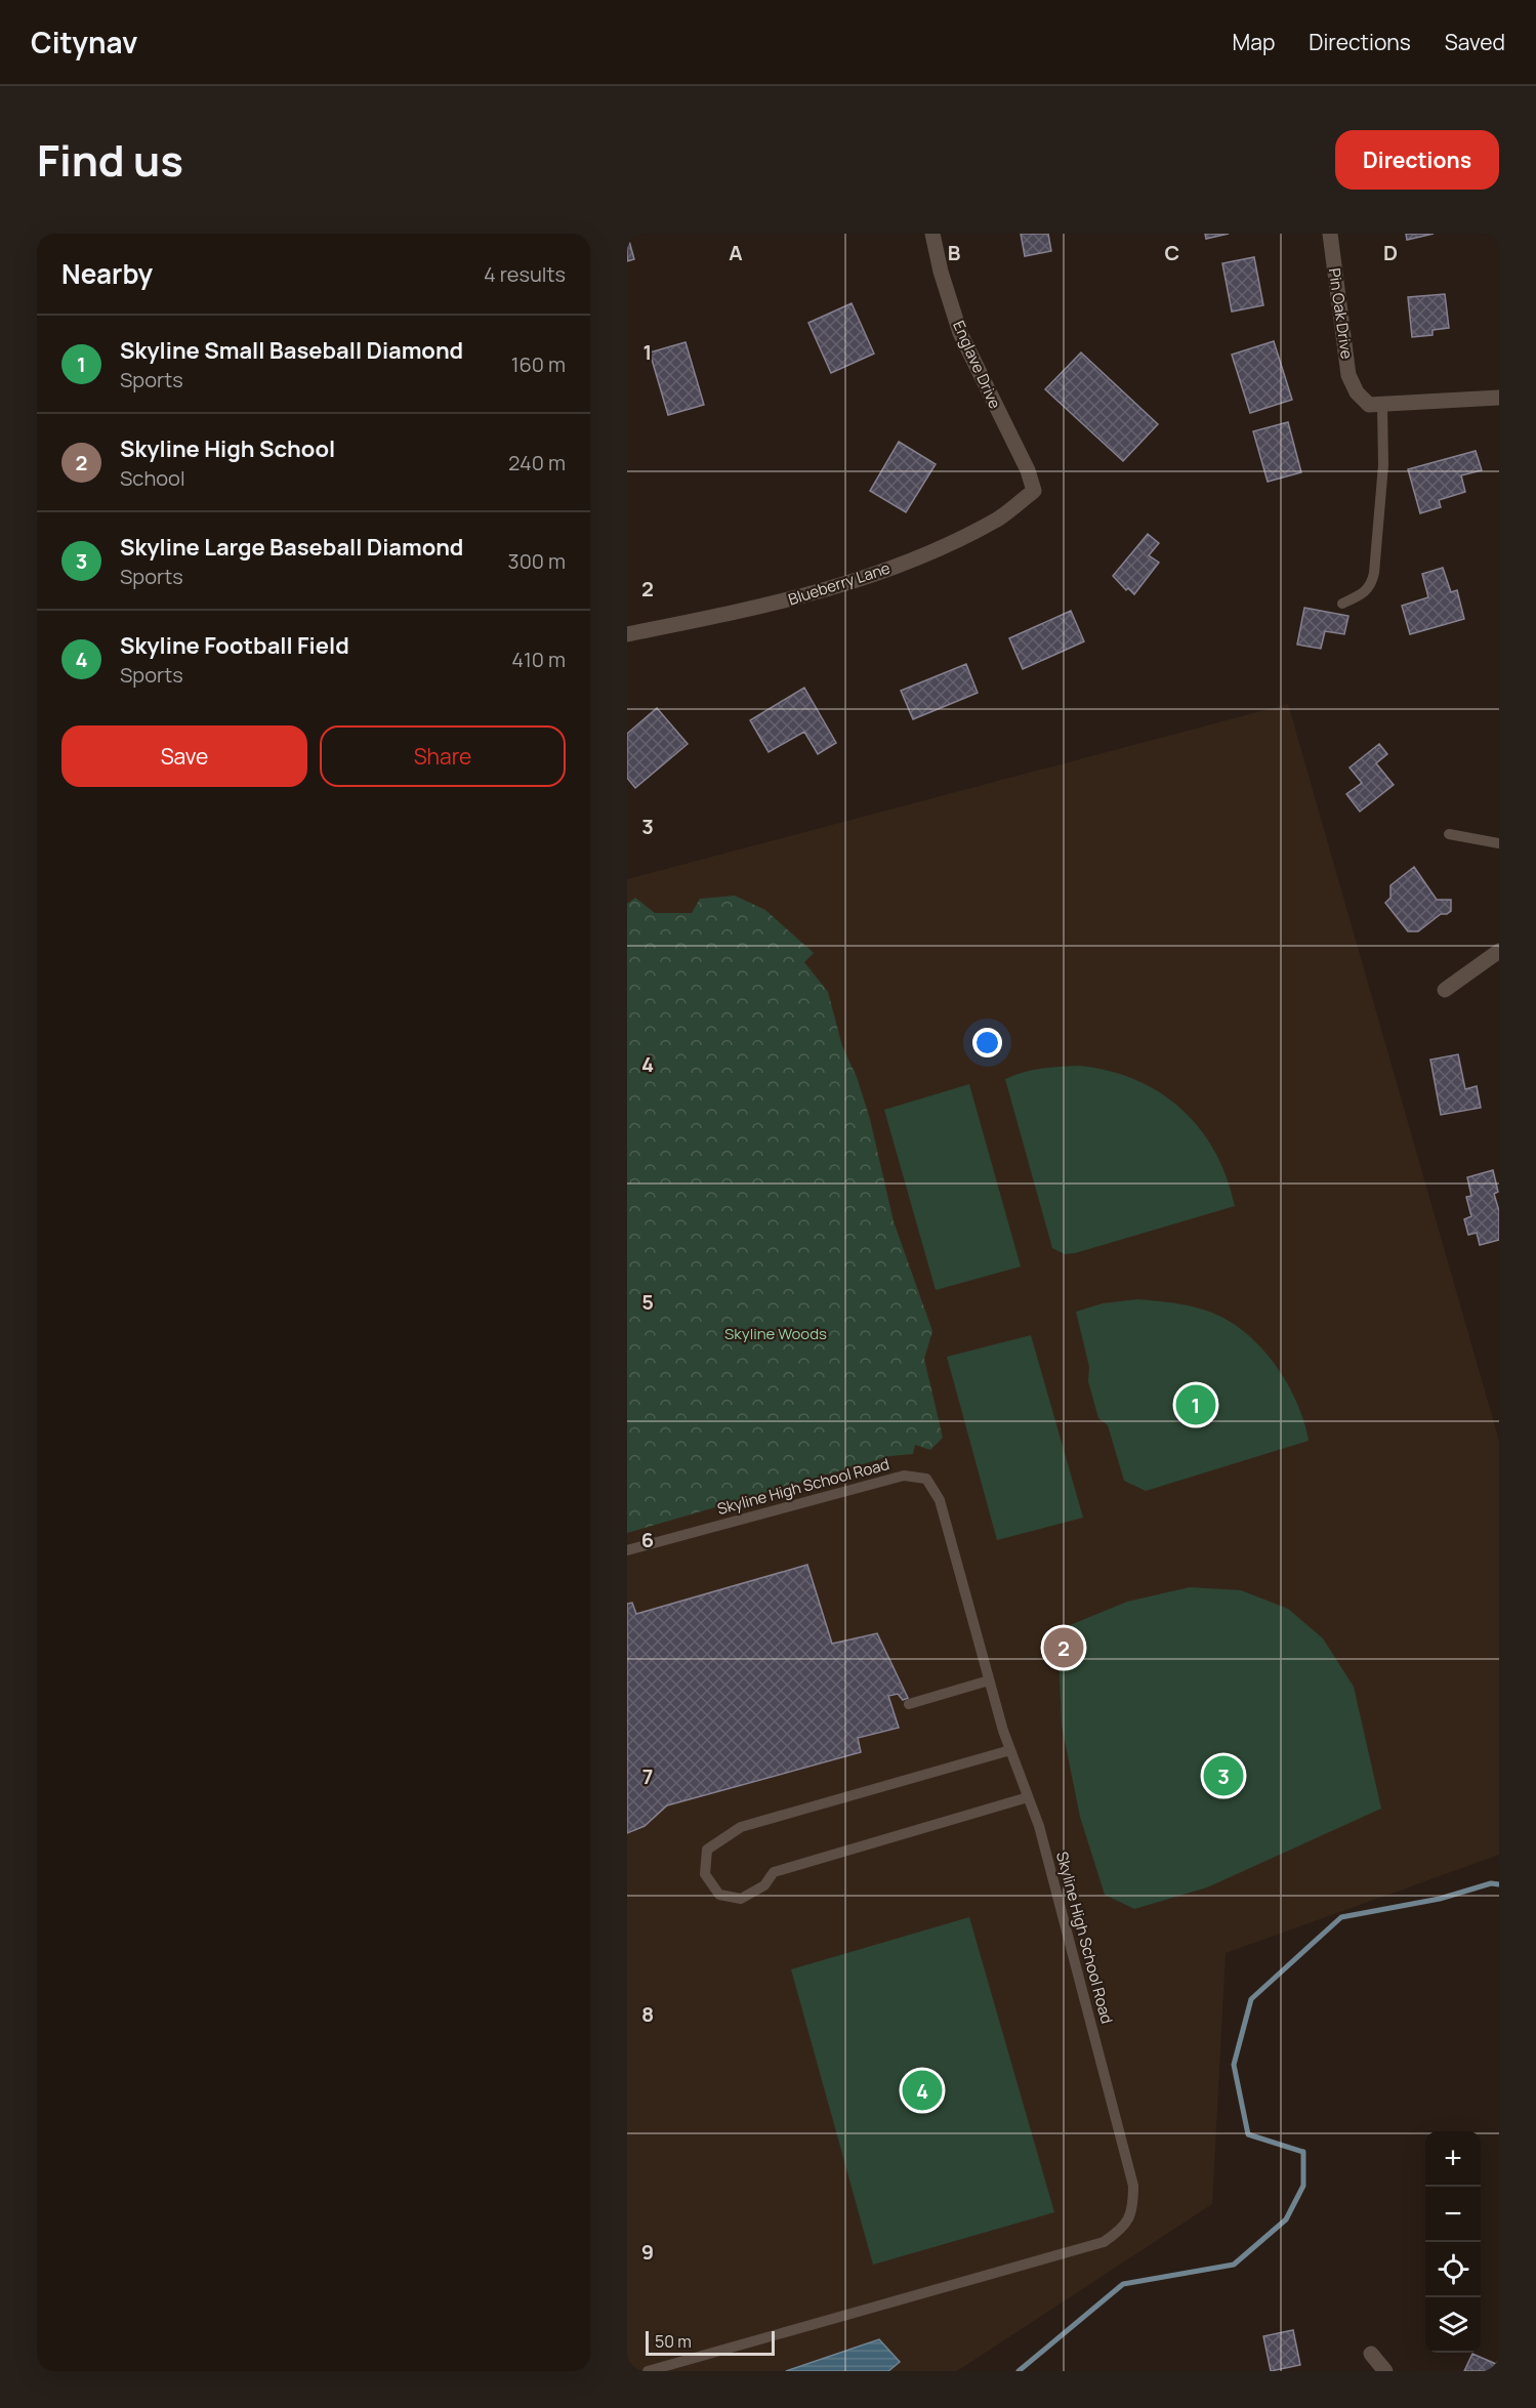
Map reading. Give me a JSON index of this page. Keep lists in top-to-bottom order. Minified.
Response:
{"streets":{"street":["Pin Oak Drive","Englave Drive","Blueberry Lane"],"lane":["Skyline High School Road"]},"crossings":[["Englave Drive","Blueberry Lane"]],"parks":["Skyline Woods"],"scale_bar":"50 m","page":{"header":"Citynav","nav":["Map","Directions","Saved"],"title":"Find us","buttons":["Directions",["Save","Share"]],"heading":["Nearby","4 results"],"list":[{"mark":"1","name":"Skyline Small Baseball Diamond","note":"Sports","value":"160 m"},{"mark":"2","name":"Skyline High School","note":"School","value":"240 m"},{"mark":"3","name":"Skyline Large Baseball Diamond","note":"Sports","value":"300 m"},{"mark":"4","name":"Skyline Football Field","note":"Sports","value":"410 m"}],"pins":["1","2","3","4"],"map_buttons":["+","−"],"scale":"50 m"},"grid":{"columns":["A","B","C","D"],"rows":["1","2","3","4","5","6","7","8","9"]}}
